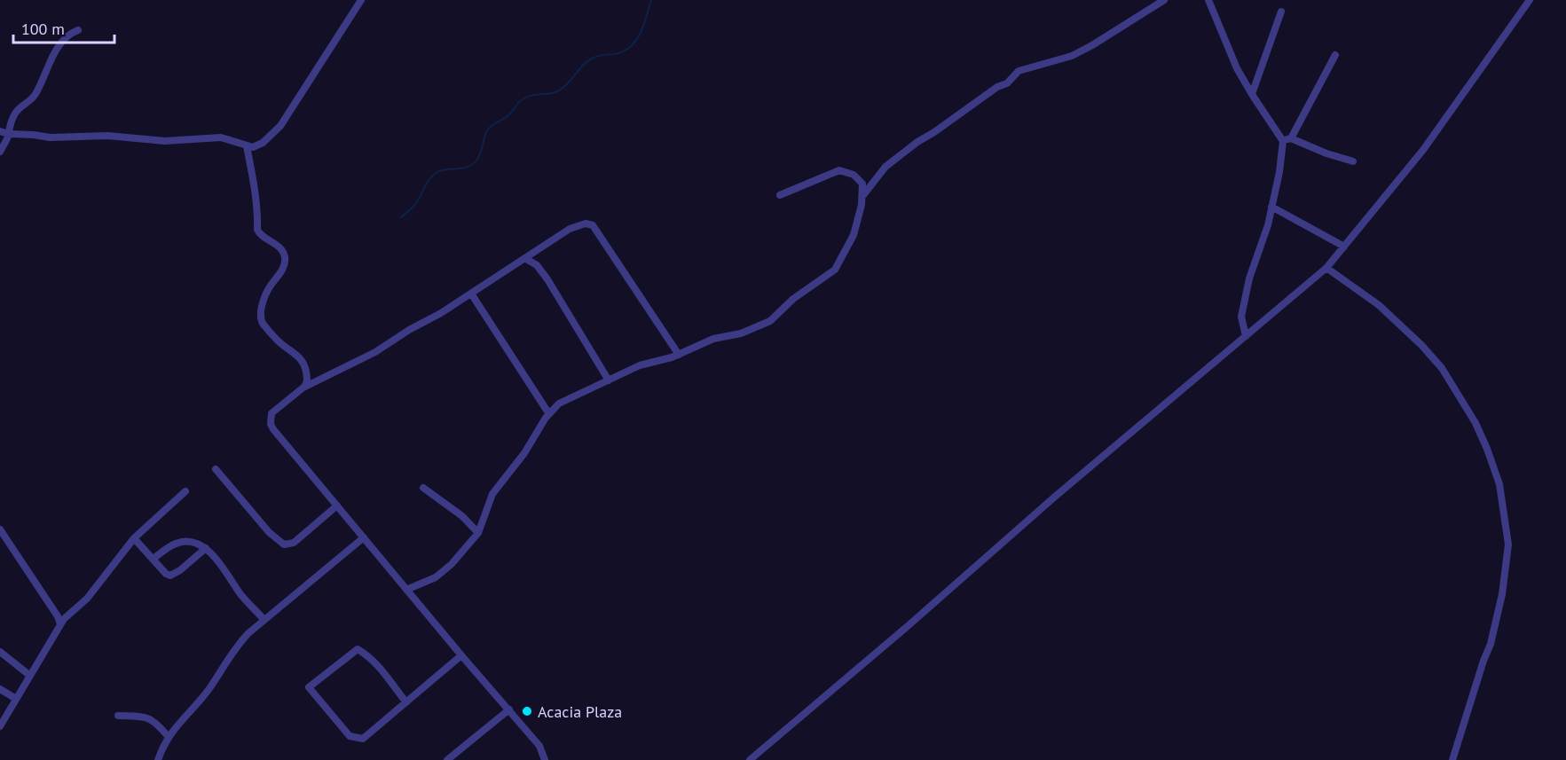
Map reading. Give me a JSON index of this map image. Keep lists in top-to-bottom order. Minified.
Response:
{"places":["Acacia Plaza"],"scale_bar":"100 m"}
